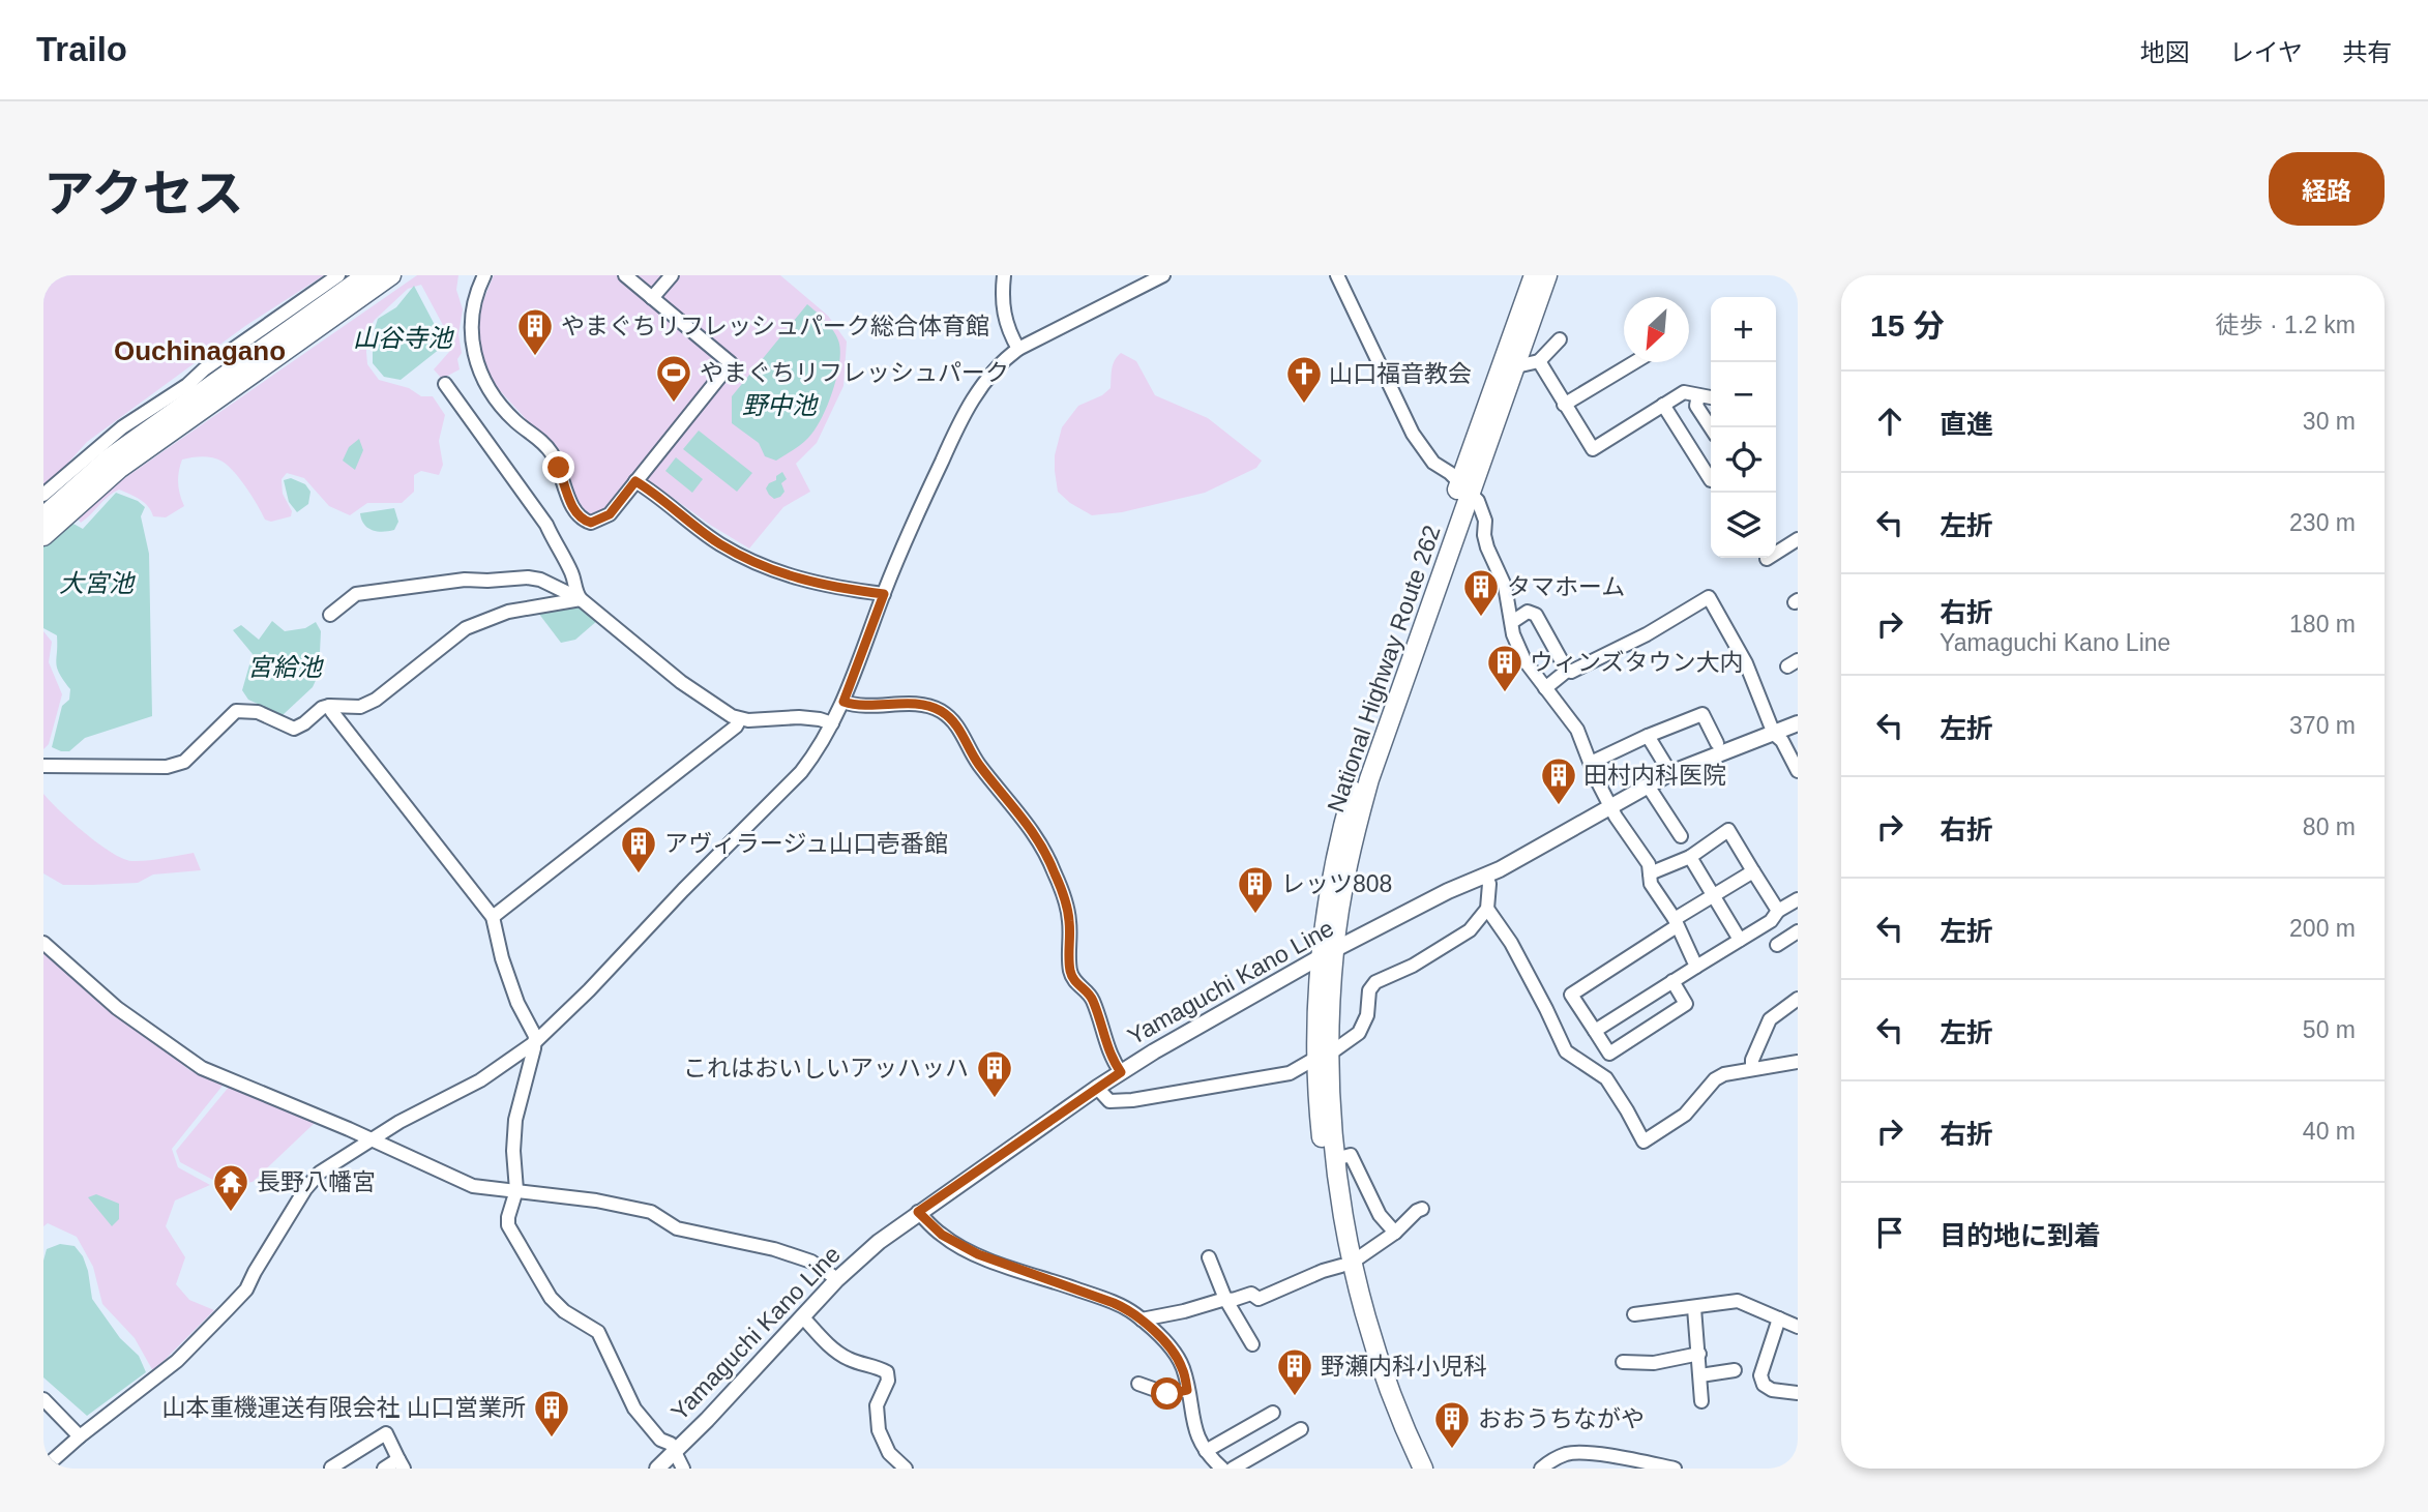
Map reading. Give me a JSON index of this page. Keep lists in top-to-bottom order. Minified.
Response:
{"streets":{"highway":["National Highway Route 262"],"main road":["Yamaguchi Kano Line"]},"crossings":[["National Highway Route 262","Yamaguchi Kano Line"]],"districts":["Ouchinagano"],"water":["山谷寺池","野中池","大宮池","宮給池"],"places":{"building":["やまぐちリフレッシュパーク総合体育館","タマホーム","ウィンズタウン大内","田村内科医院","アヴィラージュ山口壱番館","レッツ808","これはおいしいアッハッハ","野瀬内科小児科","山本重機運送有限会社 山口営業所","おおうちながや"],"sports":["やまぐちリフレッシュパーク"],"church":["山口福音教会"],"temple":["長野八幡宮"]},"north":"bottom left","page":{"header":"Trailo","nav":["地図","レイヤ","共有"],"title":"アクセス","buttons":"経路","heading":["15 分","徒歩 · 1.2 km"],"map_buttons":["+","−"],"list":[["直進","30 m"],["左折","230 m"],["右折","Yamaguchi Kano Line","180 m"],["左折","370 m"],["右折","80 m"],["左折","200 m"],["左折","50 m"],["右折","40 m"],"目的地に到着"]}}
